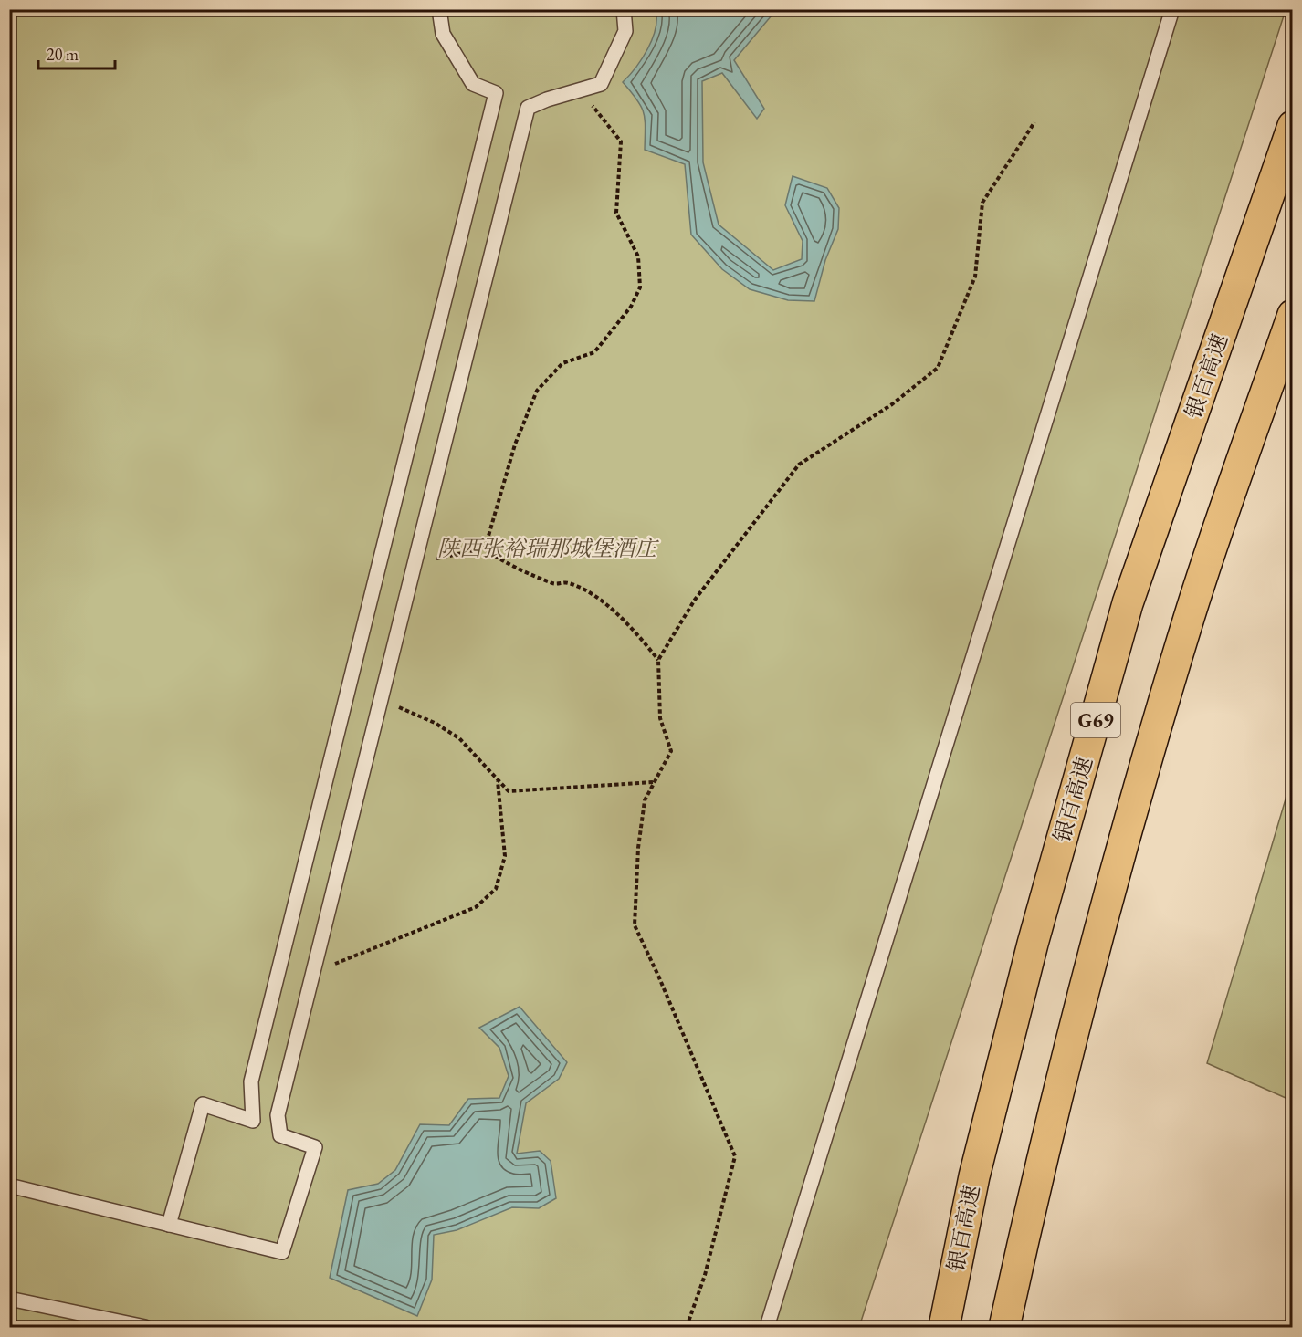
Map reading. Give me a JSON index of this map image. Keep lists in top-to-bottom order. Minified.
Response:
{"streets":{"highway":["银百高速","G69"]},"parks":["陕西张裕瑞那城堡酒庄"],"scale_bar":"20 m"}
